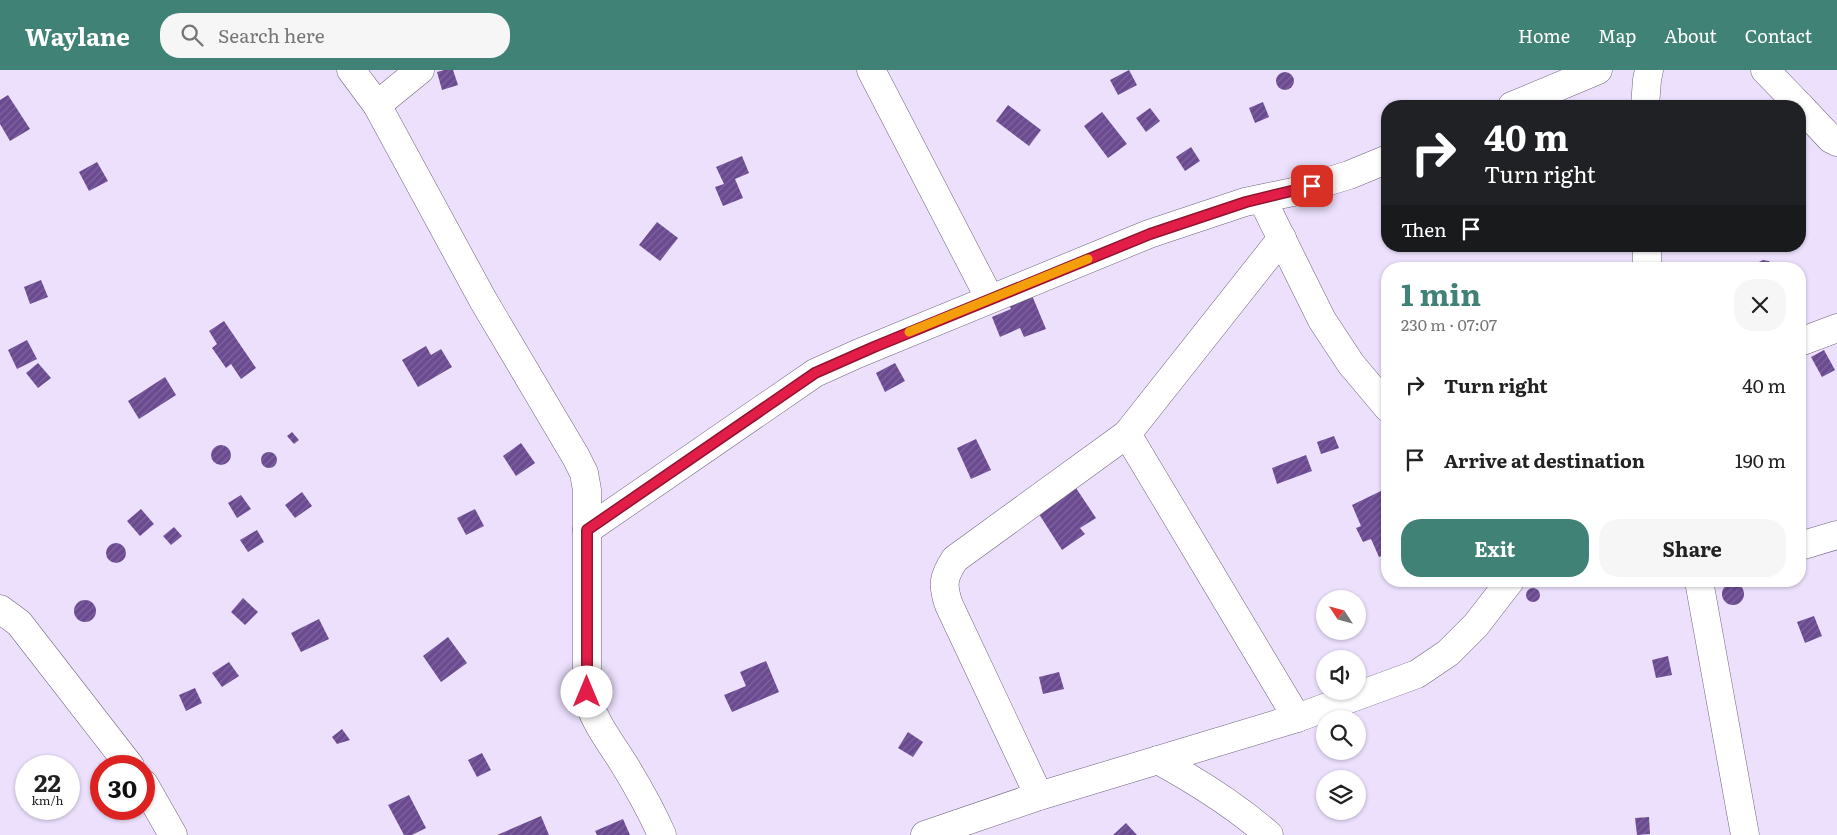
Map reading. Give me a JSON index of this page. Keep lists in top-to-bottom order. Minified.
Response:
{"north":"top left","page":{"header":"Waylane","search":"Search here","nav":["Home","Map","About","Contact"],"turn":["40 m","Turn right"],"then":"Then","heading":["1 min","230 m · 07:07"],"list":[{"name":"Turn right","value":"40 m"},{"name":"Arrive at destination","value":"190 m"}],"buttons":["Exit","Share"],"speed":"22 km/h","limit":"30"}}
